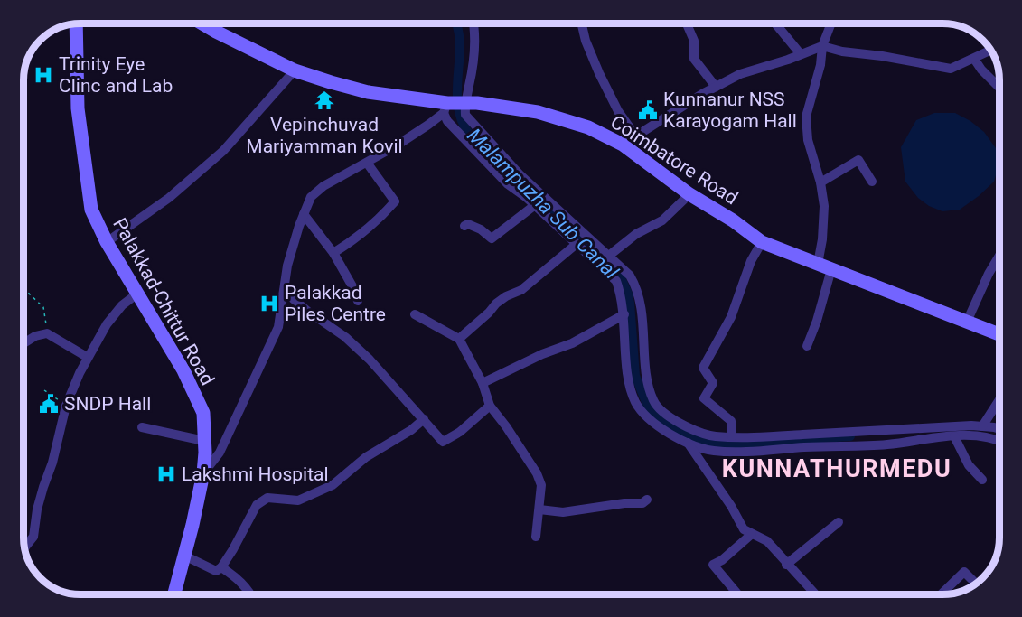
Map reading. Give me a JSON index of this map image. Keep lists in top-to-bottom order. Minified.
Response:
{"streets":{"main road":["Coimbatore Road","Palakkad-Chittur Road"]},"districts":["KUNNATHURMEDU"],"water":["Malampuzha Sub Canal"],"places":{"hospital":["Trinity Eye Clinc and Lab","Palakkad Piles Centre","Lakshmi Hospital"],"temple":["Vepinchuvad Mariyamman Kovil"],"public building":["Kunnanur NSS Karayogam Hall","SNDP Hall"]}}
